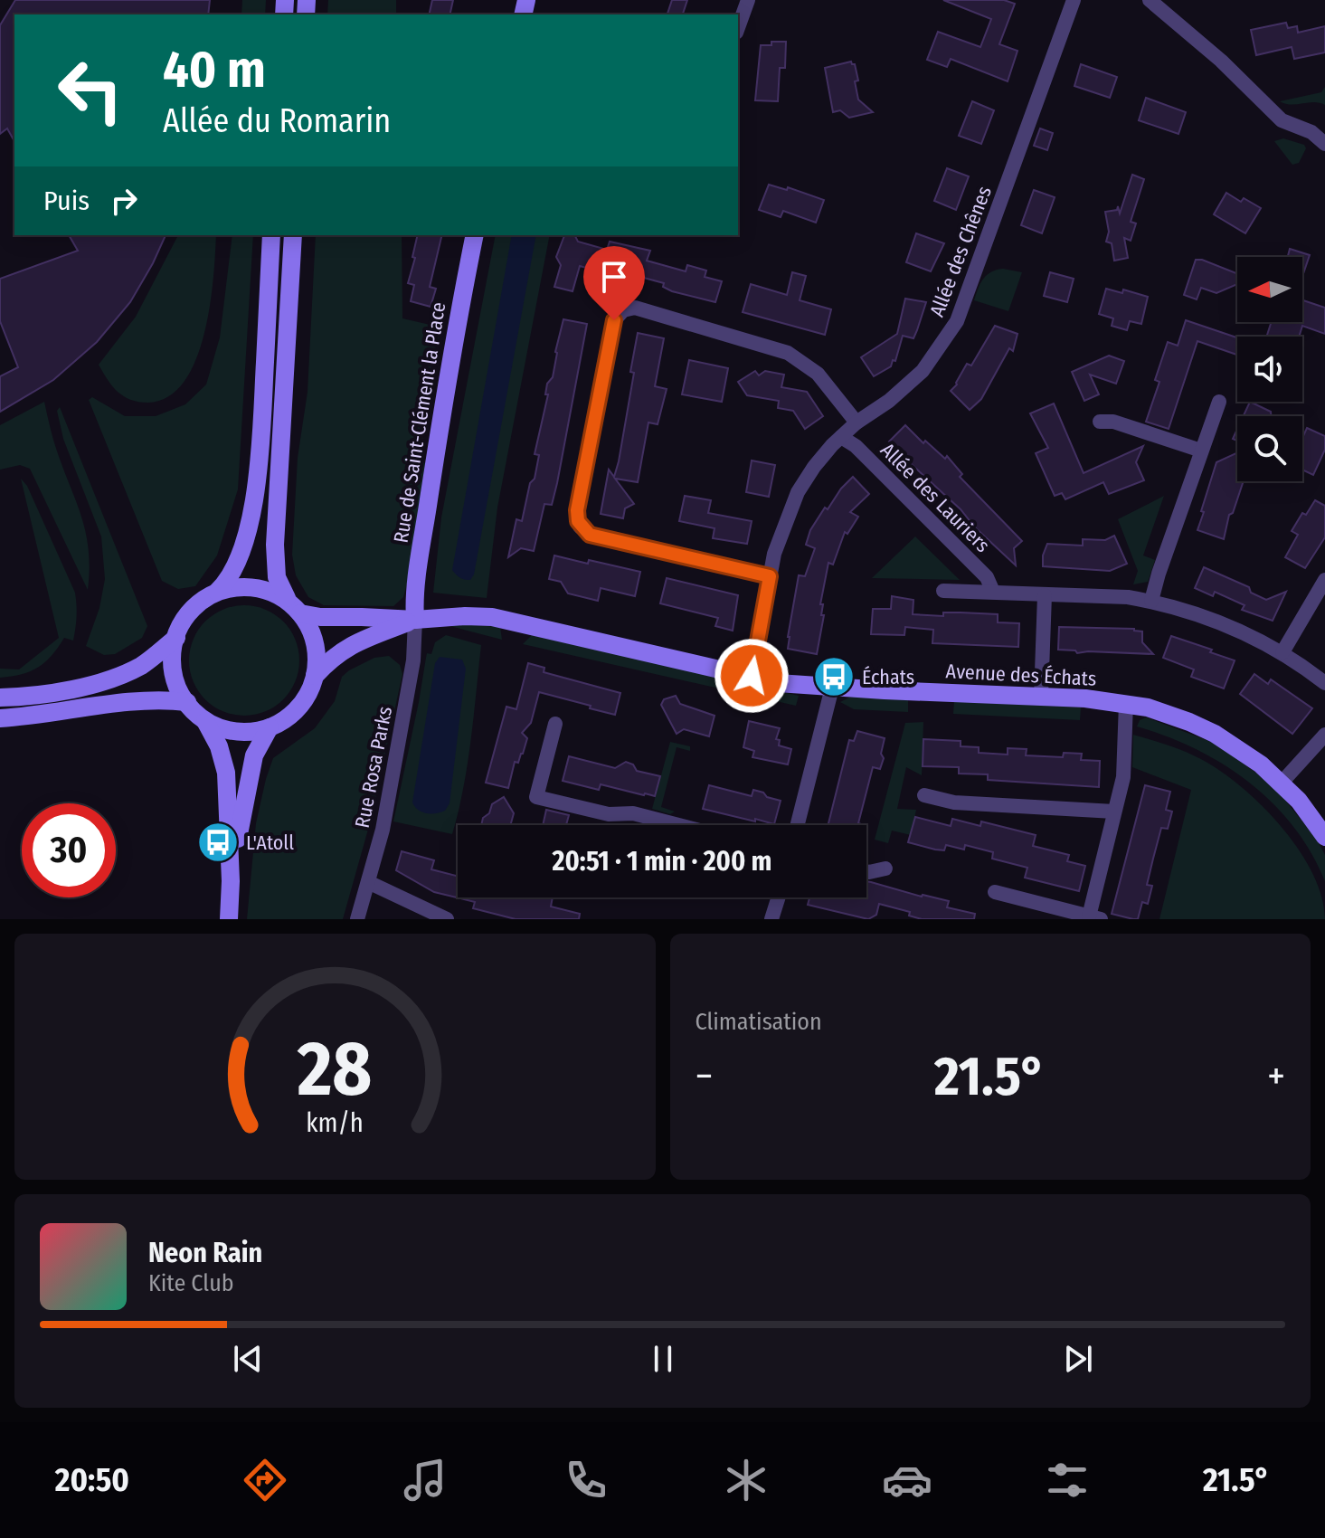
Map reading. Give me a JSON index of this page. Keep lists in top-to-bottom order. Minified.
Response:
{"streets":{"street":["Allée des Chênes","Rue de Saint-Clément la Place","Allée des Lauriers","Avenue des Échats","Rue Rosa Parks"]},"crossings":[["Allée des Chênes","Allée des Lauriers"],["Allée des Chênes","Avenue des Échats"],["Rue de Saint-Clément la Place","Avenue des Échats"],["Rue de Saint-Clément la Place","Rue Rosa Parks"],["Avenue des Échats","Rue Rosa Parks"]],"places":{"bus stop":["Échats","L'Atoll"]},"north":"left","page":{"turn":["40 m","Allée du Romarin"],"then":"Puis","limit":"30","trip":"20:51 · 1 min · 200 m","tile":"Climatisation","heat":["−","21.5°","+"],"song":["Neon Rain","Kite Club"],"tabs":["20:50","21.5°"],"gauge":["28","km/h"]}}
